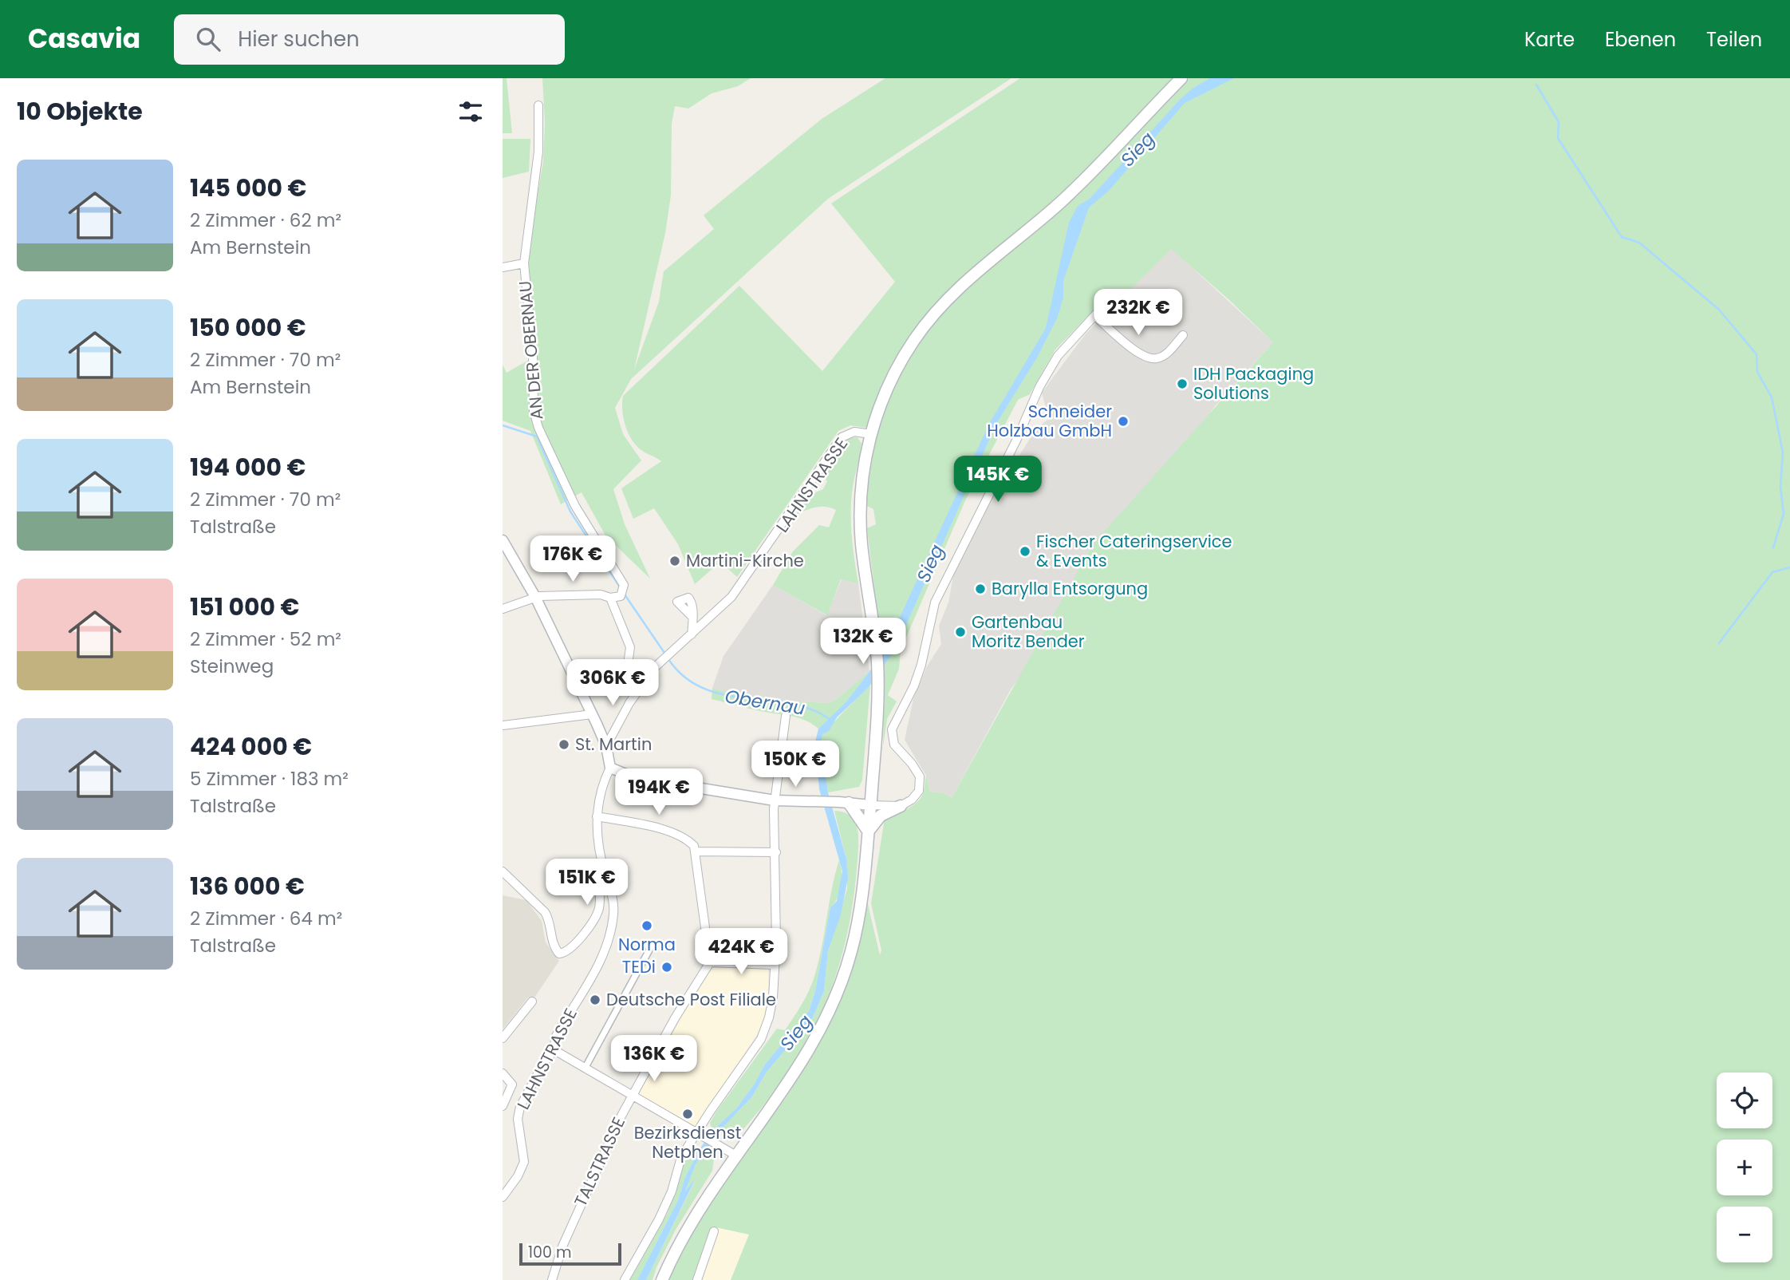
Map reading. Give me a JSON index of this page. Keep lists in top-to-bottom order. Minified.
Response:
{"streets":{"street":["AN DER OBERNAU","LAHNSTRASSE","TALSTRASSE"]},"water":["Sieg","Obernau"],"places":["IDH Packaging Solutions","Schneider Holzbau GmbH","Fischer Cateringservice & Events","Martini-Kirche","Barylla Entsorgung","Gartenbau Moritz Bender","St. Martin","Norma","TEDi","Deutsche Post Filiale","Bezirksdienst Netphen"],"scale_bar":"100 m","page":{"header":"Casavia","search":"Hier suchen","nav":["Karte","Ebenen","Teilen"],"heading":"10 Objekte","list":[{"name":"145 000 €","note":"2 Zimmer · 62 m² · Am Bernstein"},{"name":"150 000 €","note":"2 Zimmer · 70 m² · Am Bernstein"},{"name":"194 000 €","note":"2 Zimmer · 70 m² · Talstraße"},{"name":"151 000 €","note":"2 Zimmer · 52 m² · Steinweg"},{"name":"424 000 €","note":"5 Zimmer · 183 m² · Talstraße"},{"name":"136 000 €","note":"2 Zimmer · 64 m² · Talstraße"}],"price":["232K €","145K €","176K €","132K €","306K €","150K €","194K €","151K €","424K €","136K €"],"map_buttons":["+","−"],"scale":"100 m"}}
